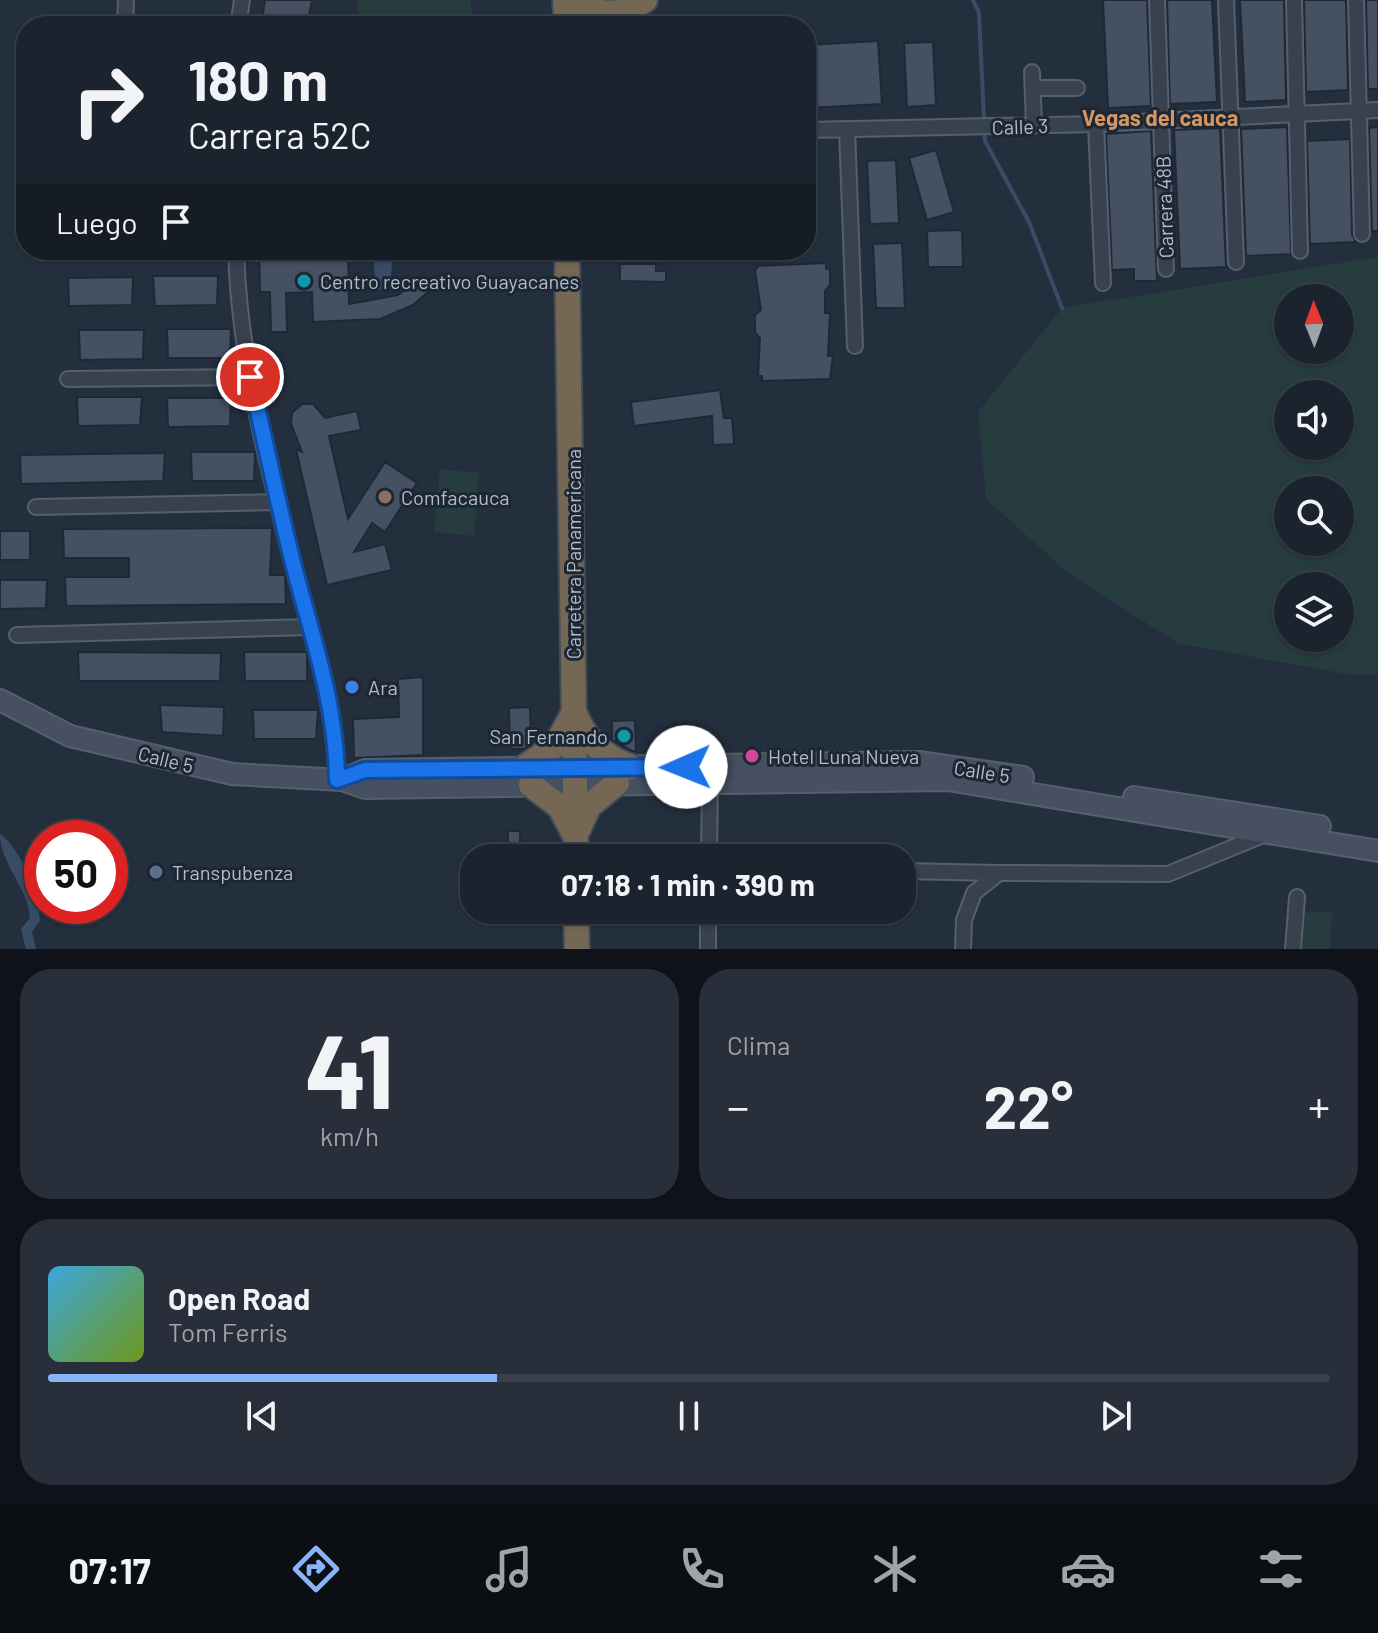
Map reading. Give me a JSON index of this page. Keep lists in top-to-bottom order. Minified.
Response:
{"streets":{"highway":["Carretera Panamericana"],"main road":["Calle 5"],"street":["Calle 3","Carrera 48B"]},"crossings":[["Calle 3","Carrera 48B"],["Carretera Panamericana","Calle 5"]],"districts":["Vegas del cauca"],"places":["Centro recreativo Guayacanes","Comfacauca","Ara","San Fernando","Hotel Luna Nueva","Transpubenza"],"north":"top","page":{"turn":["180 m","Carrera 52C"],"then":"Luego","limit":"50","trip":"07:18 · 1 min · 390 m","tile":[["41","km/h"],"Clima"],"heat":["−","22°","+"],"song":["Open Road","Tom Ferris"],"tabs":"07:17"}}
